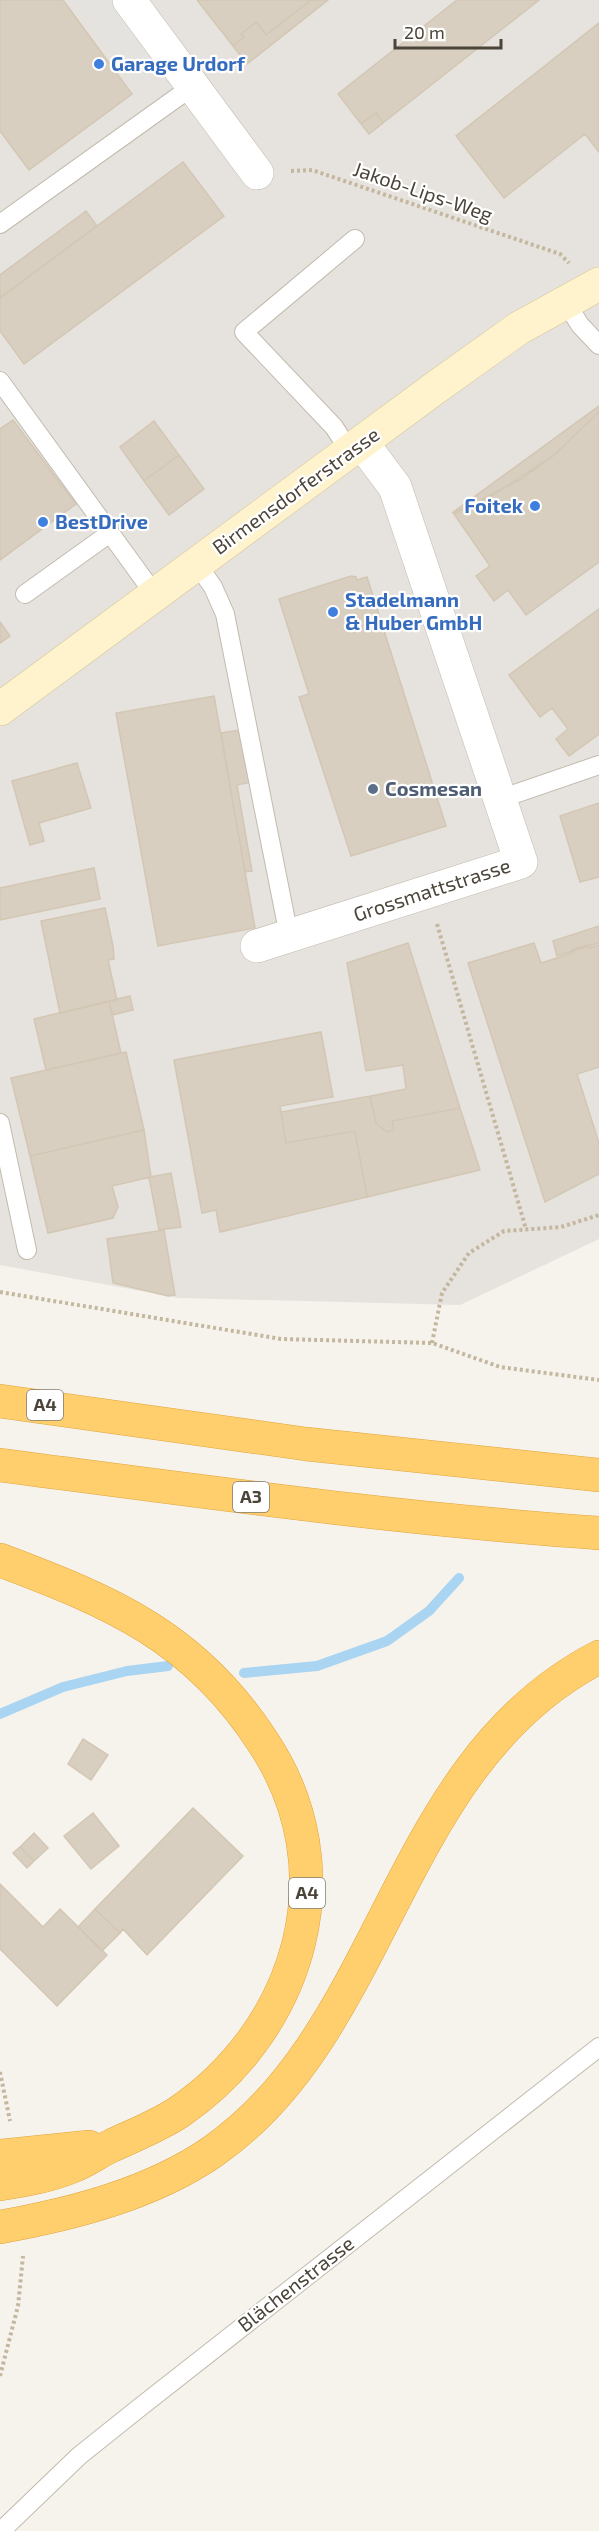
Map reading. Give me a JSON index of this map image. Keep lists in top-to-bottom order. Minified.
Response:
{"streets":{"highway":["A4","A3"],"main road":["Birmensdorferstrasse"],"street":["Grossmattstrasse"],"lane":["Blächenstrasse"],"path":["Jakob-Lips-Weg"]},"crossings":[["Birmensdorferstrasse","Grossmattstrasse"]],"places":["Garage Urdorf","Foitek","BestDrive","Stadelmann & Huber GmbH","Cosmesan"],"scale_bar":"20 m"}
